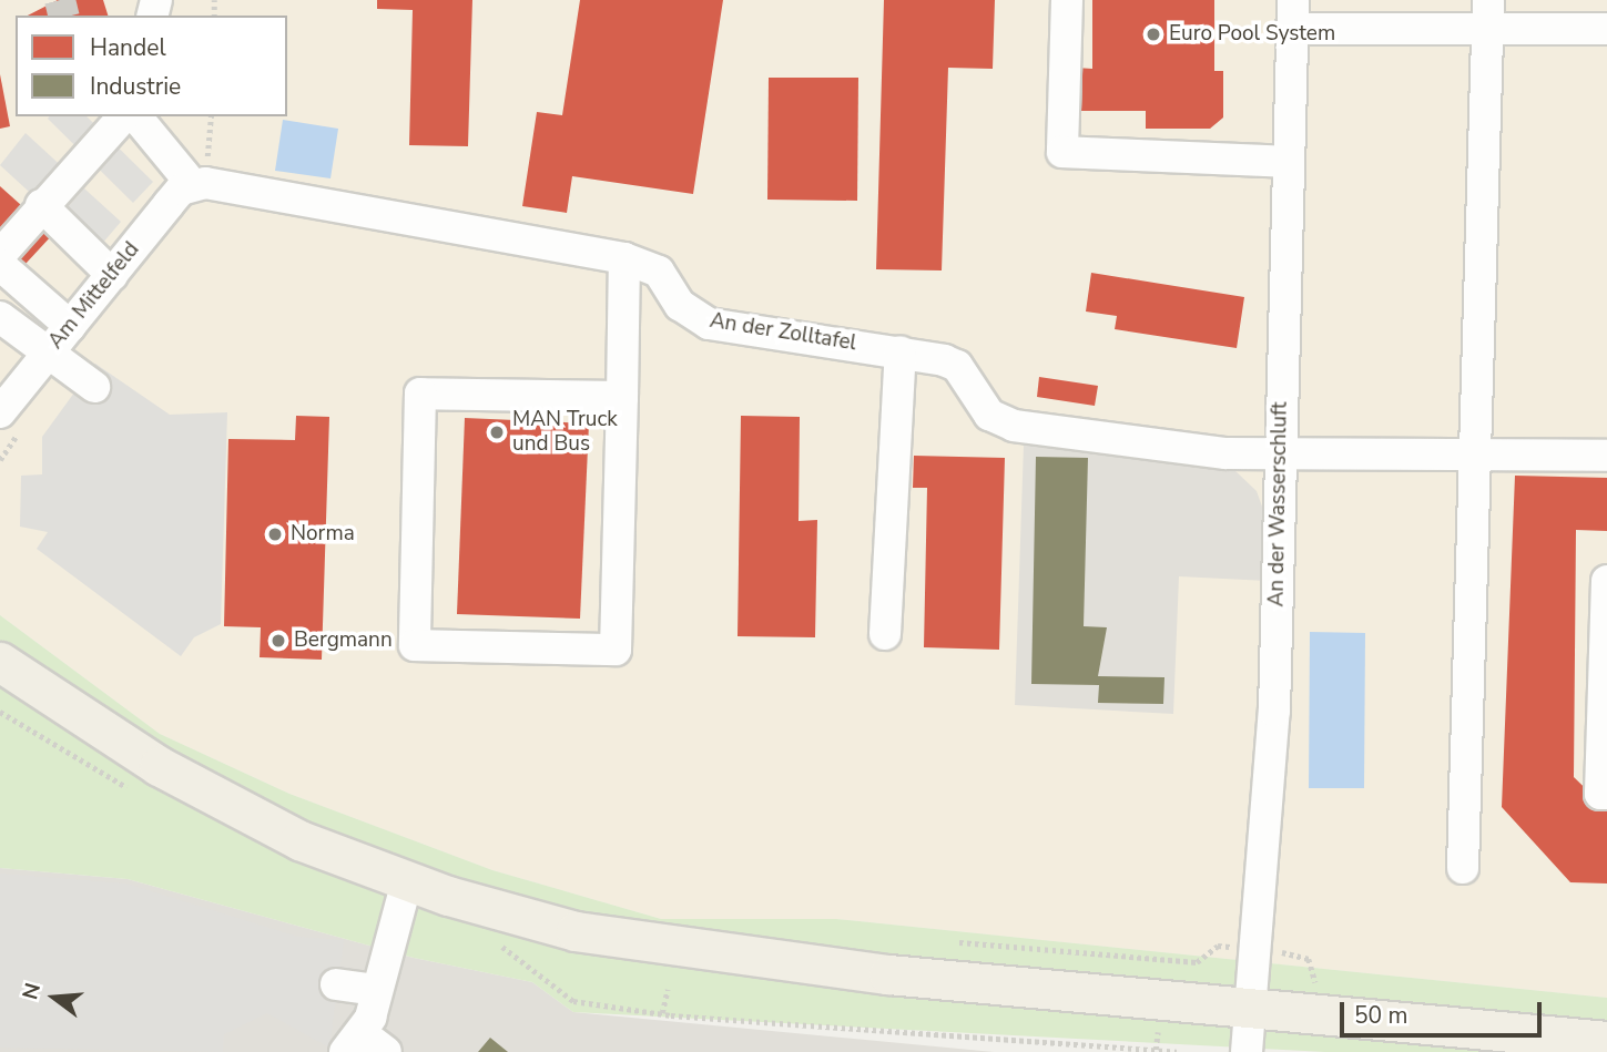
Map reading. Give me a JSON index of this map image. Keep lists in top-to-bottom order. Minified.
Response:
{"streets":{"street":["Am Mittelfeld","An der Zolltafel","An der Wasserschluft"]},"crossings":[["Am Mittelfeld","An der Zolltafel"],["An der Zolltafel","An der Wasserschluft"]],"places":["Euro Pool System","MAN Truck und Bus","Norma","Bergmann"],"legend":["Handel","Industrie"],"scale_bar":"50 m","north":"left"}
